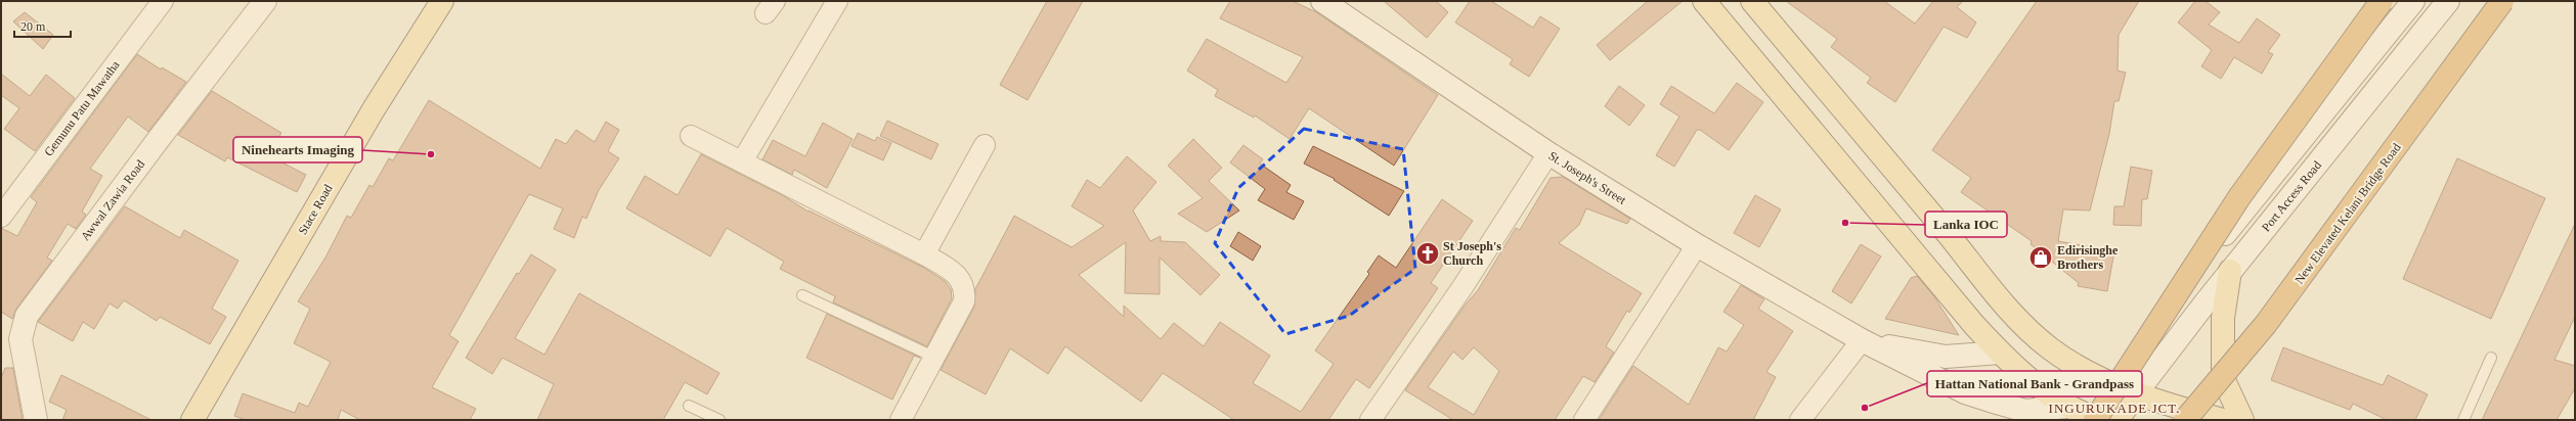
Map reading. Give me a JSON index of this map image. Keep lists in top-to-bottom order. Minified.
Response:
{"streets":{"highway":["New Elevated Kelani Bridge Road"],"main road":["St. Joseph's Street","Port Access Road","Awwal Zawia Road","Stace Road"],"street":["Gemunu Patu Mawatha"]},"districts":["INGURUKADE JCT."],"places":{"other":["Ninehearts Imaging","Lanka IOC","Hattan National Bank - Grandpass"],"church":["St Joseph's Church"],"shop":["Edirisinghe Brothers"]},"scale_bar":"20 m"}
